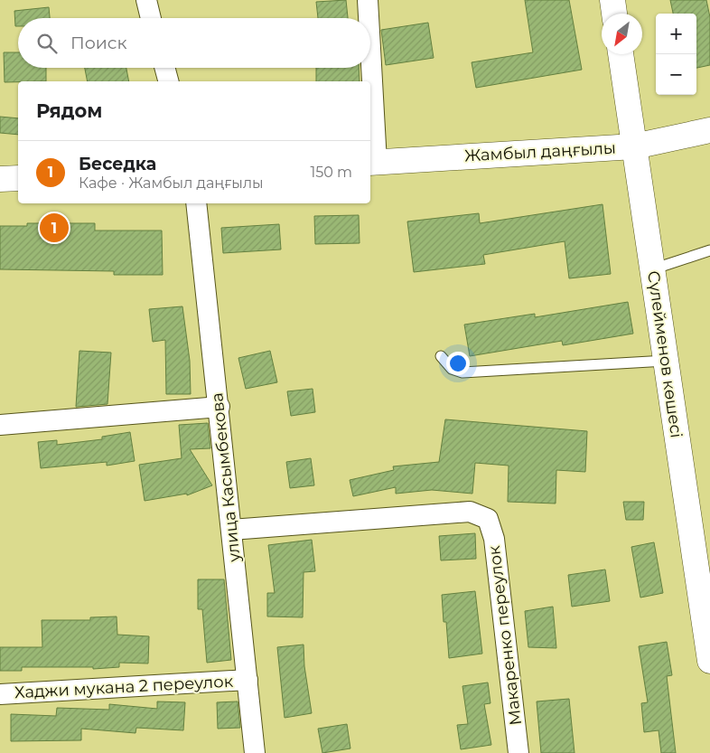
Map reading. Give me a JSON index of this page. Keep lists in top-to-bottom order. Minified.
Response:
{"streets":{"main road":["Жамбыл даңғылы","Сүлейменов көшесі"],"street":["улица Касымбекова","Макаренко переулок","Хаджи мукана 2 переулок"]},"crossings":[["Жамбыл даңғылы","Сүлейменов көшесі"],["улица Касымбекова","Макаренко переулок"],["улица Касымбекова","Хаджи мукана 2 переулок"]],"north":"bottom left","page":{"map_buttons":["+","−"],"search":"Поиск","heading":"Рядом","list":[{"mark":"1","name":"Беседка","note":"Кафе · Жамбыл даңғылы","value":"150 m"}],"pins":"1"}}
